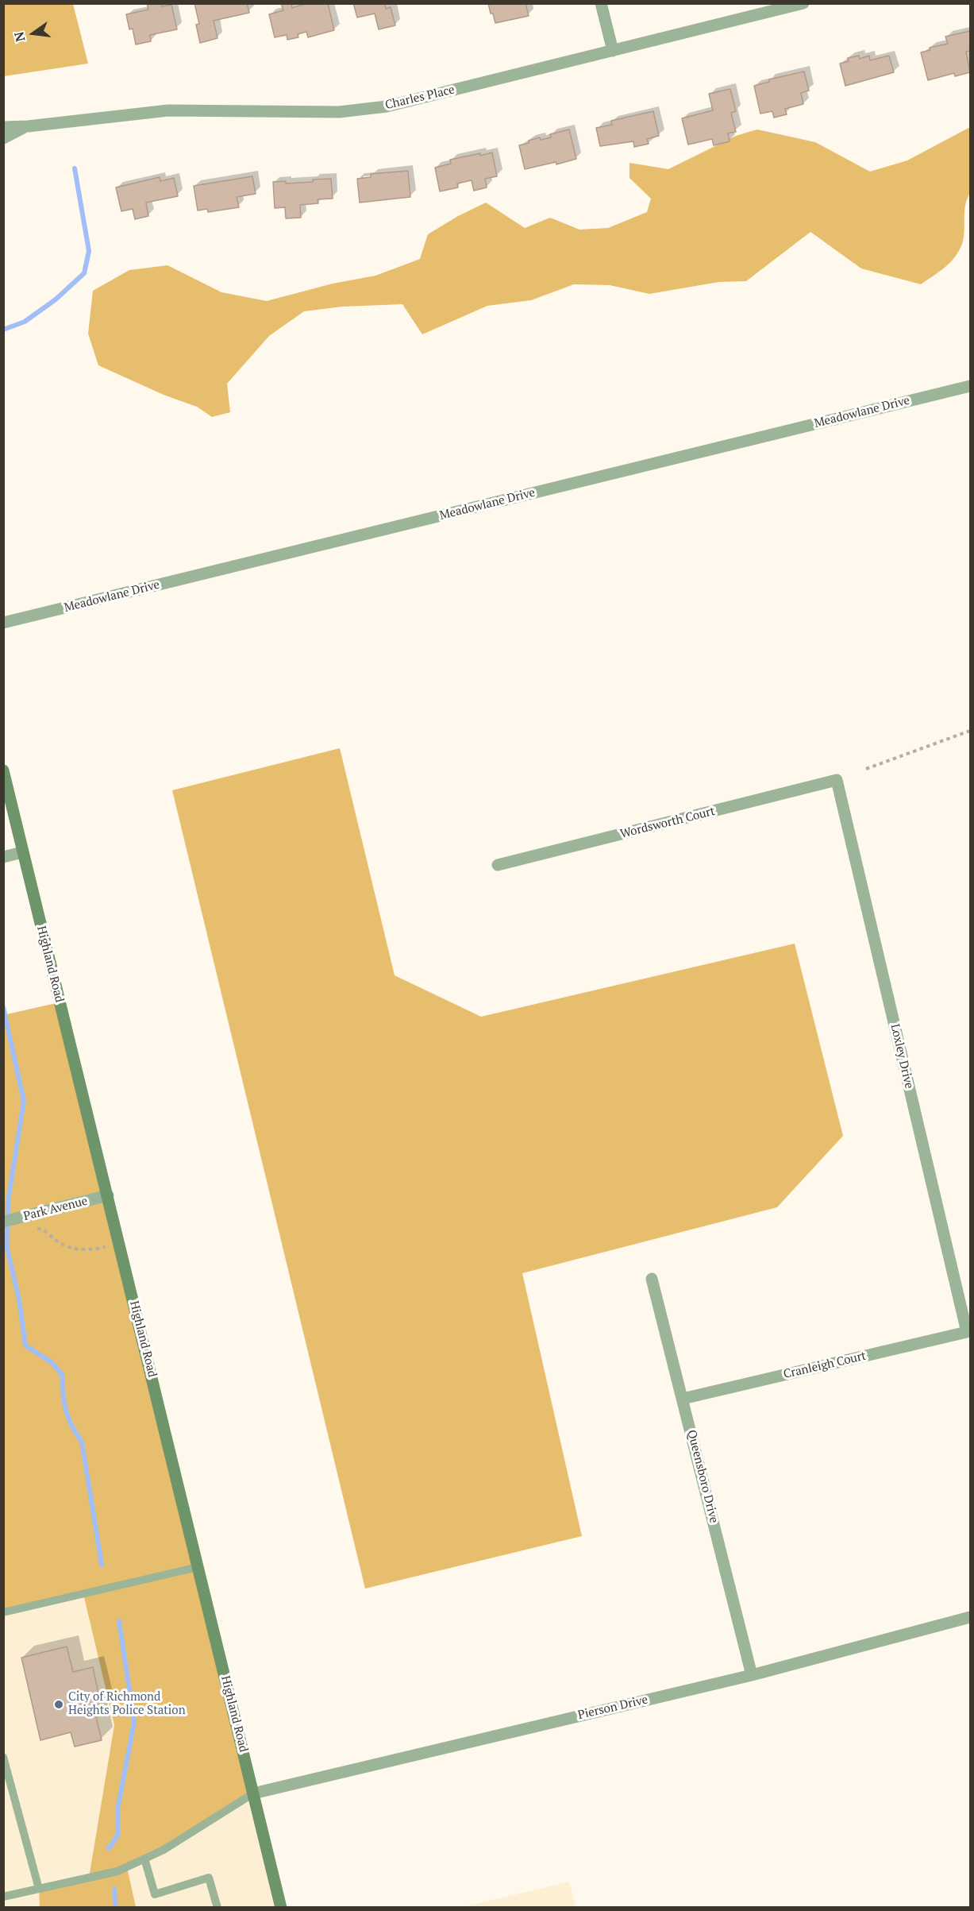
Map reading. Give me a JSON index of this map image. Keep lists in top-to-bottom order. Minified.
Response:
{"streets":{"street":["Charles Place","Meadowlane Drive","Wordsworth Court","Highland Road","Loxley Drive","Park Avenue","Cranleigh Court","Queensboro Drive","Pierson Drive"]},"crossings":[["Wordsworth Court","Loxley Drive"],["Highland Road","Park Avenue"],["Highland Road","Pierson Drive"],["Loxley Drive","Cranleigh Court"],["Cranleigh Court","Queensboro Drive"],["Queensboro Drive","Pierson Drive"]],"places":["City of Richmond Heights Police Station"],"north":"left"}
